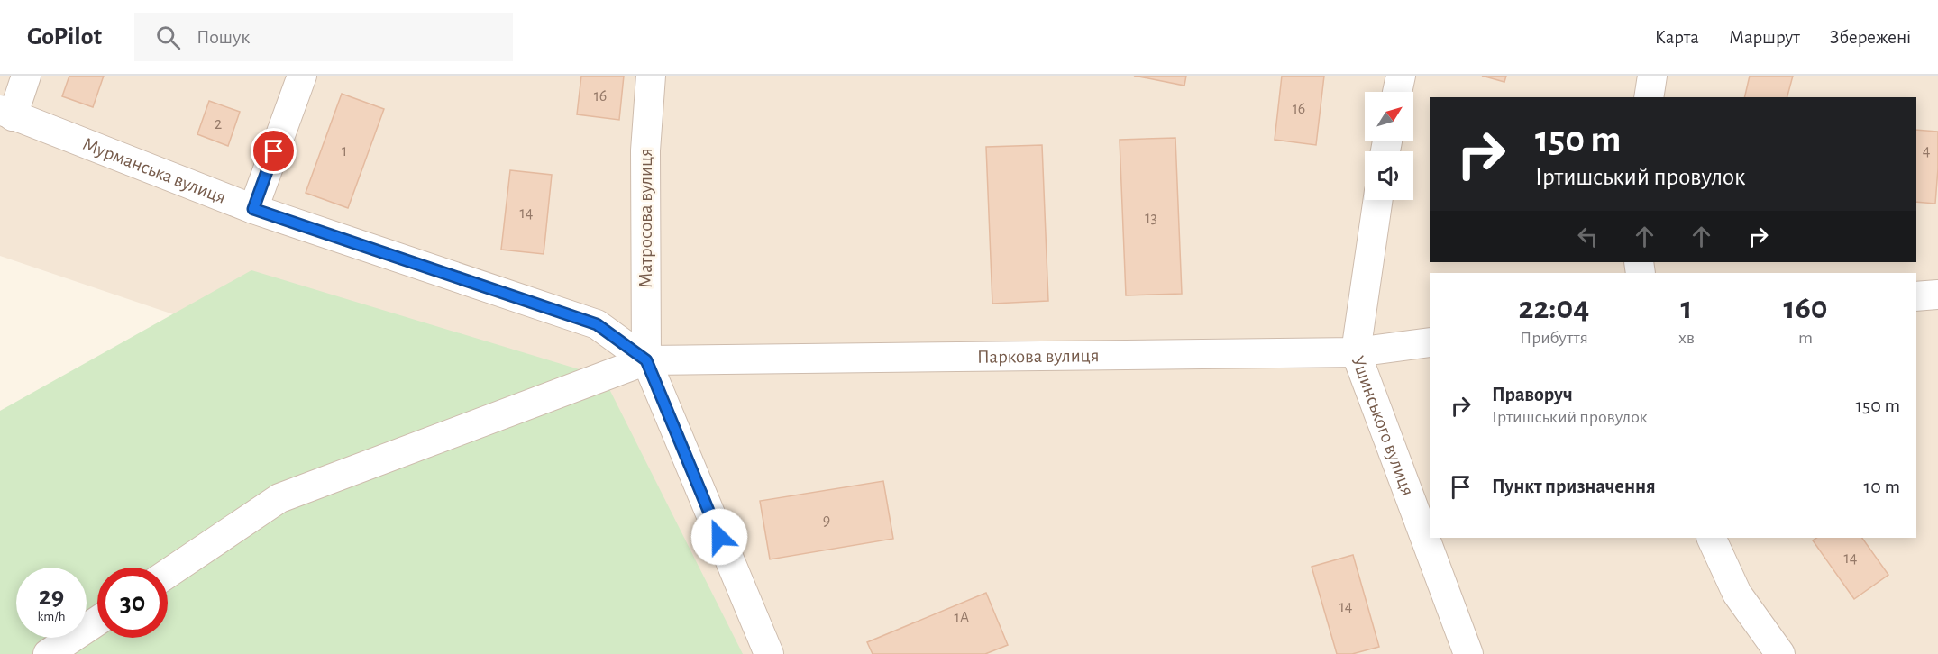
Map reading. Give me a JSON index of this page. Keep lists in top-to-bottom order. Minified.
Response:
{"streets":{"street":["Мурманська вулиця","Матросова вулиця","Паркова вулиця","Ушинського вулиця"]},"crossings":[["Мурманська вулиця","Матросова вулиця"],["Мурманська вулиця","Паркова вулиця"],["Матросова вулиця","Паркова вулиця"],["Паркова вулиця","Ушинського вулиця"]],"house_numbers":["16","16","2","1","4","14","13","9","14","14","1А"],"north":"top right","page":{"header":"GoPilot","search":"Пошук","nav":["Карта","Маршрут","Збережені"],"turn":["150 m","Іртишський провулок"],"eta":["22:04","Прибуття","1","хв","160","m"],"list":[{"name":"Праворуч","note":"Іртишський провулок","value":"150 m"},{"name":"Пункт призначення","value":"10 m"}],"speed":"29 km/h","limit":"30"}}
